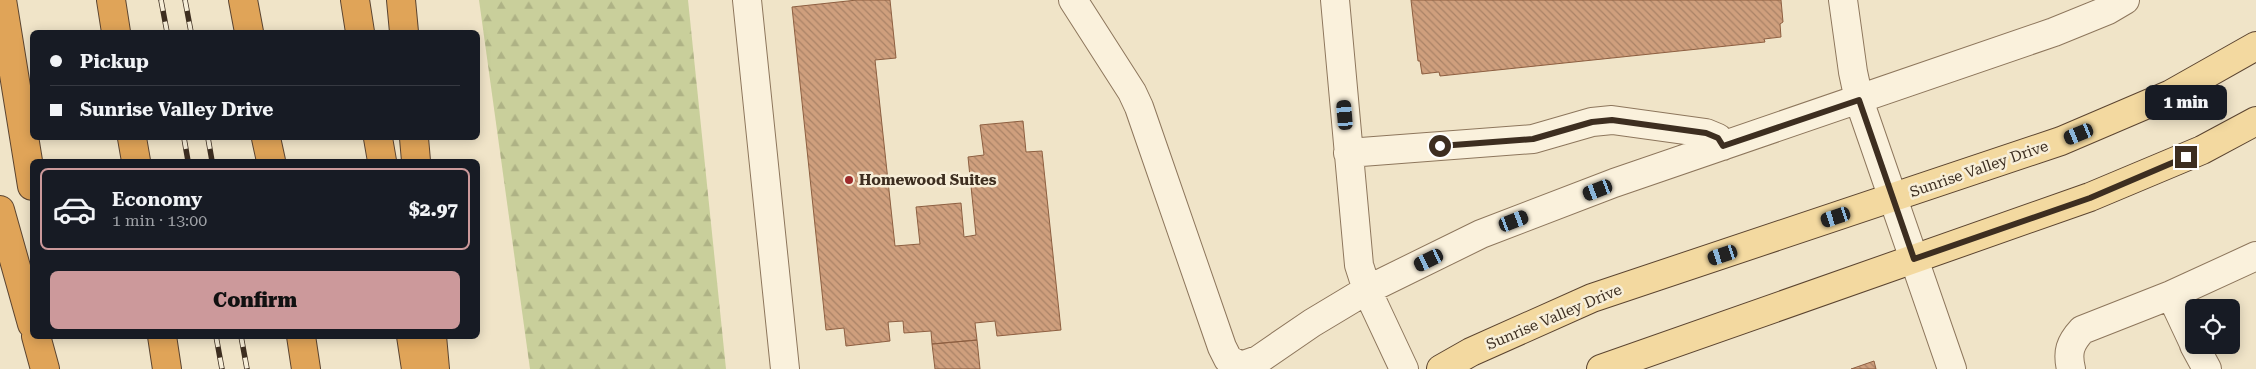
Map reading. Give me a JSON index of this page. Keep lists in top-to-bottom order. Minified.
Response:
{"streets":{"main road":["Sunrise Valley Drive"]},"places":["Homewood Suites"],"page":{"banner":["Pickup","Sunrise Valley Drive"],"bubble":"1 min","list":[{"name":"Economy","note":"1 min · 13:00","value":"$2.97"}],"buttons":"Confirm"}}
